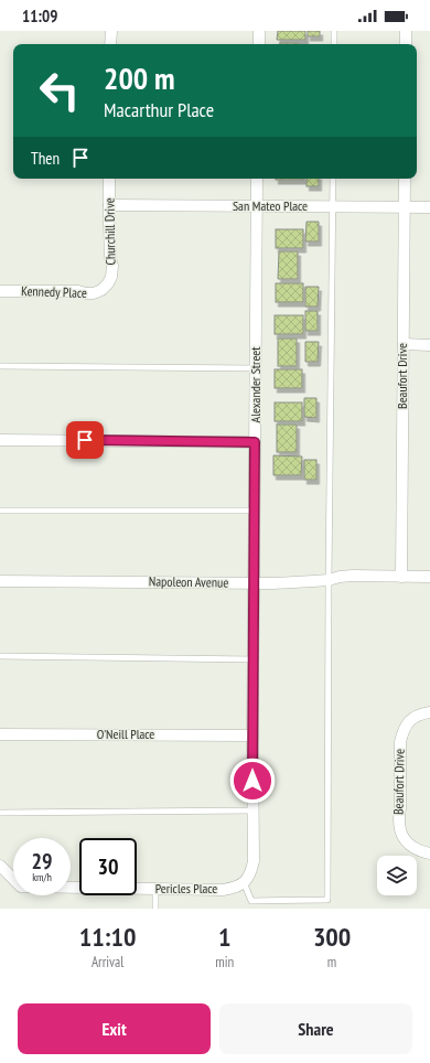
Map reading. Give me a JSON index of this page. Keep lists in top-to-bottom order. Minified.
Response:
{"streets":{"street":["San Mateo Place","Churchill Drive","Kennedy Place","Beaufort Drive","Alexander Street","Napoleon Avenue","O'Neill Place","Pericles Place"]},"crossings":[["San Mateo Place","Churchill Drive"],["San Mateo Place","Beaufort Drive"],["San Mateo Place","Alexander Street"],["Churchill Drive","Kennedy Place"],["Beaufort Drive","Napoleon Avenue"],["Alexander Street","Napoleon Avenue"],["Alexander Street","O'Neill Place"],["Alexander Street","Pericles Place"]],"page":{"status":"11:09","turn":["200 m","Macarthur Place"],"then":"Then","speed":"29 km/h","limit":"30","eta":["11:10","Arrival","1","min","300","m"],"buttons":["Exit","Share"]}}
